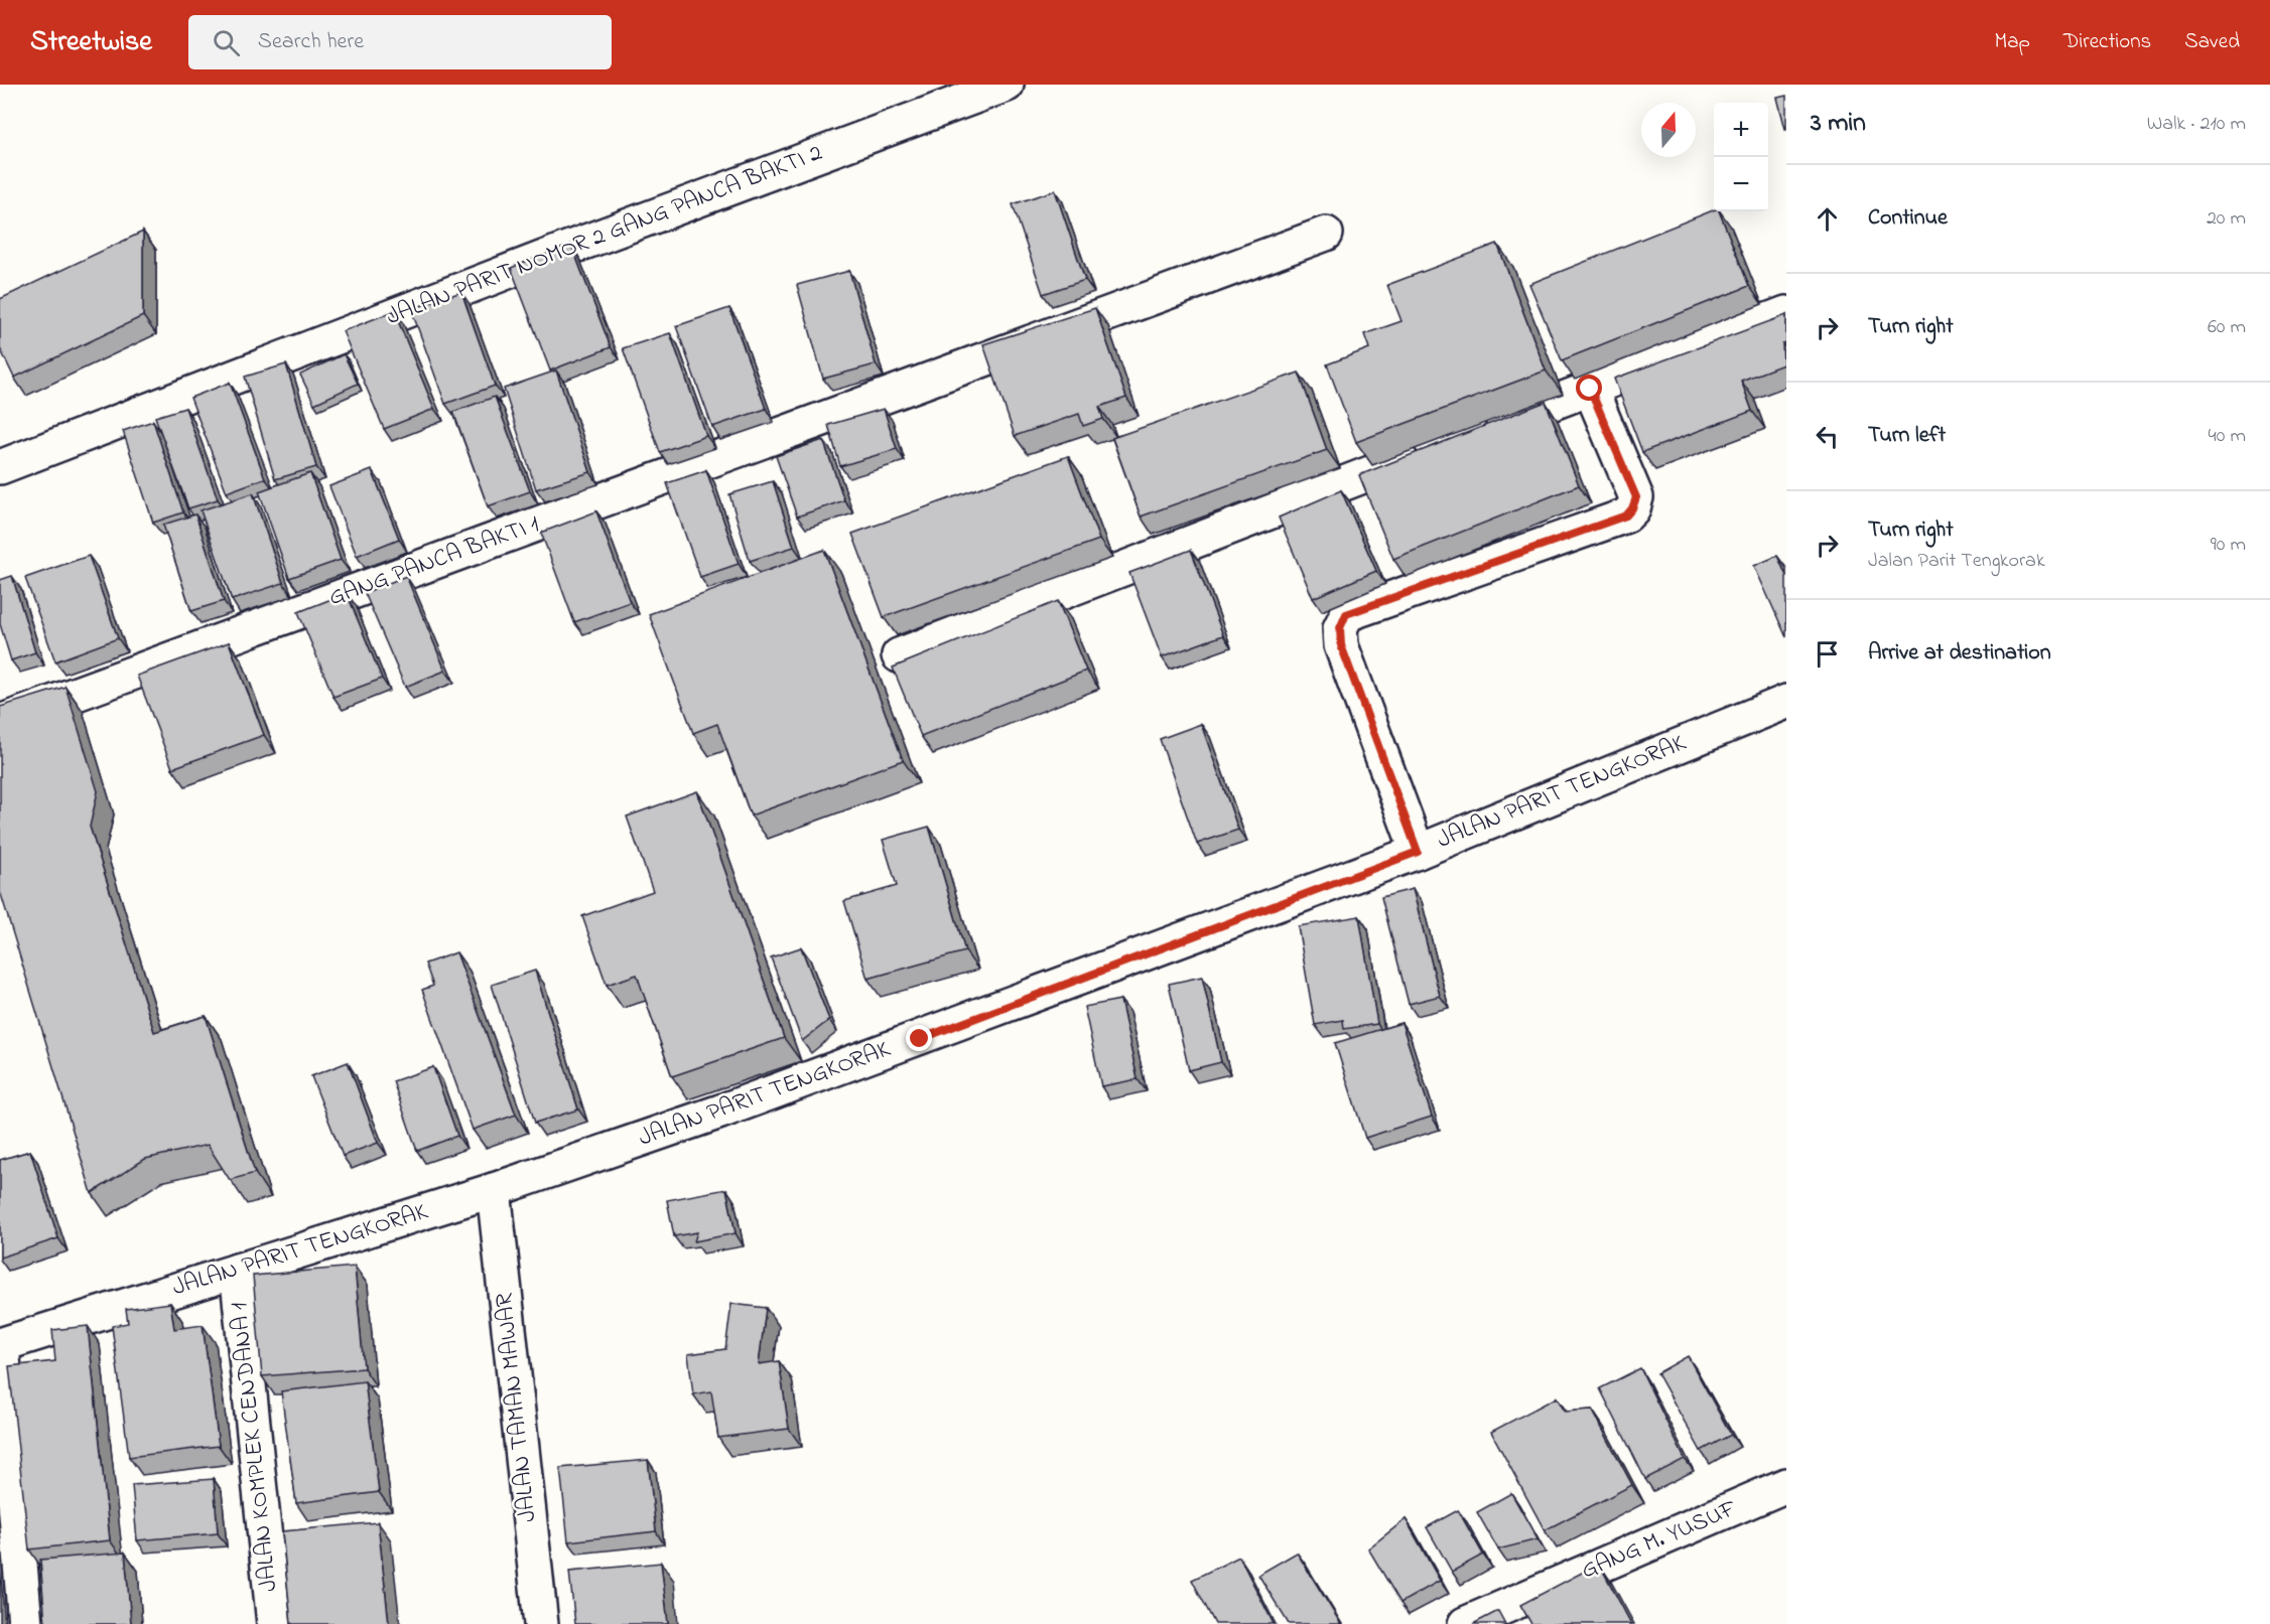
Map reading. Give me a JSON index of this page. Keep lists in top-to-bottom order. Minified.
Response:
{"streets":{"street":["JALAN PARIT NOMOR 2 GANG PANCA BAKTI 2","GANG PANCA BAKTI 1","JALAN PARIT TENGKORAK","JALAN TAMAN MAWAR","JALAN KOMPLEK CENDANA 1","GANG M. YUSUF"]},"crossings":[["JALAN PARIT TENGKORAK","JALAN TAMAN MAWAR"],["JALAN PARIT TENGKORAK","JALAN KOMPLEK CENDANA 1"]],"north":"top","page":{"header":"Streetwise","search":"Search here","nav":["Map","Directions","Saved"],"heading":["3 min","Walk · 210 m"],"map_buttons":["+","−"],"list":[["Continue","20 m"],["Turn right","60 m"],["Turn left","40 m"],["Turn right","Jalan Parit Tengkorak","90 m"],"Arrive at destination"]}}
